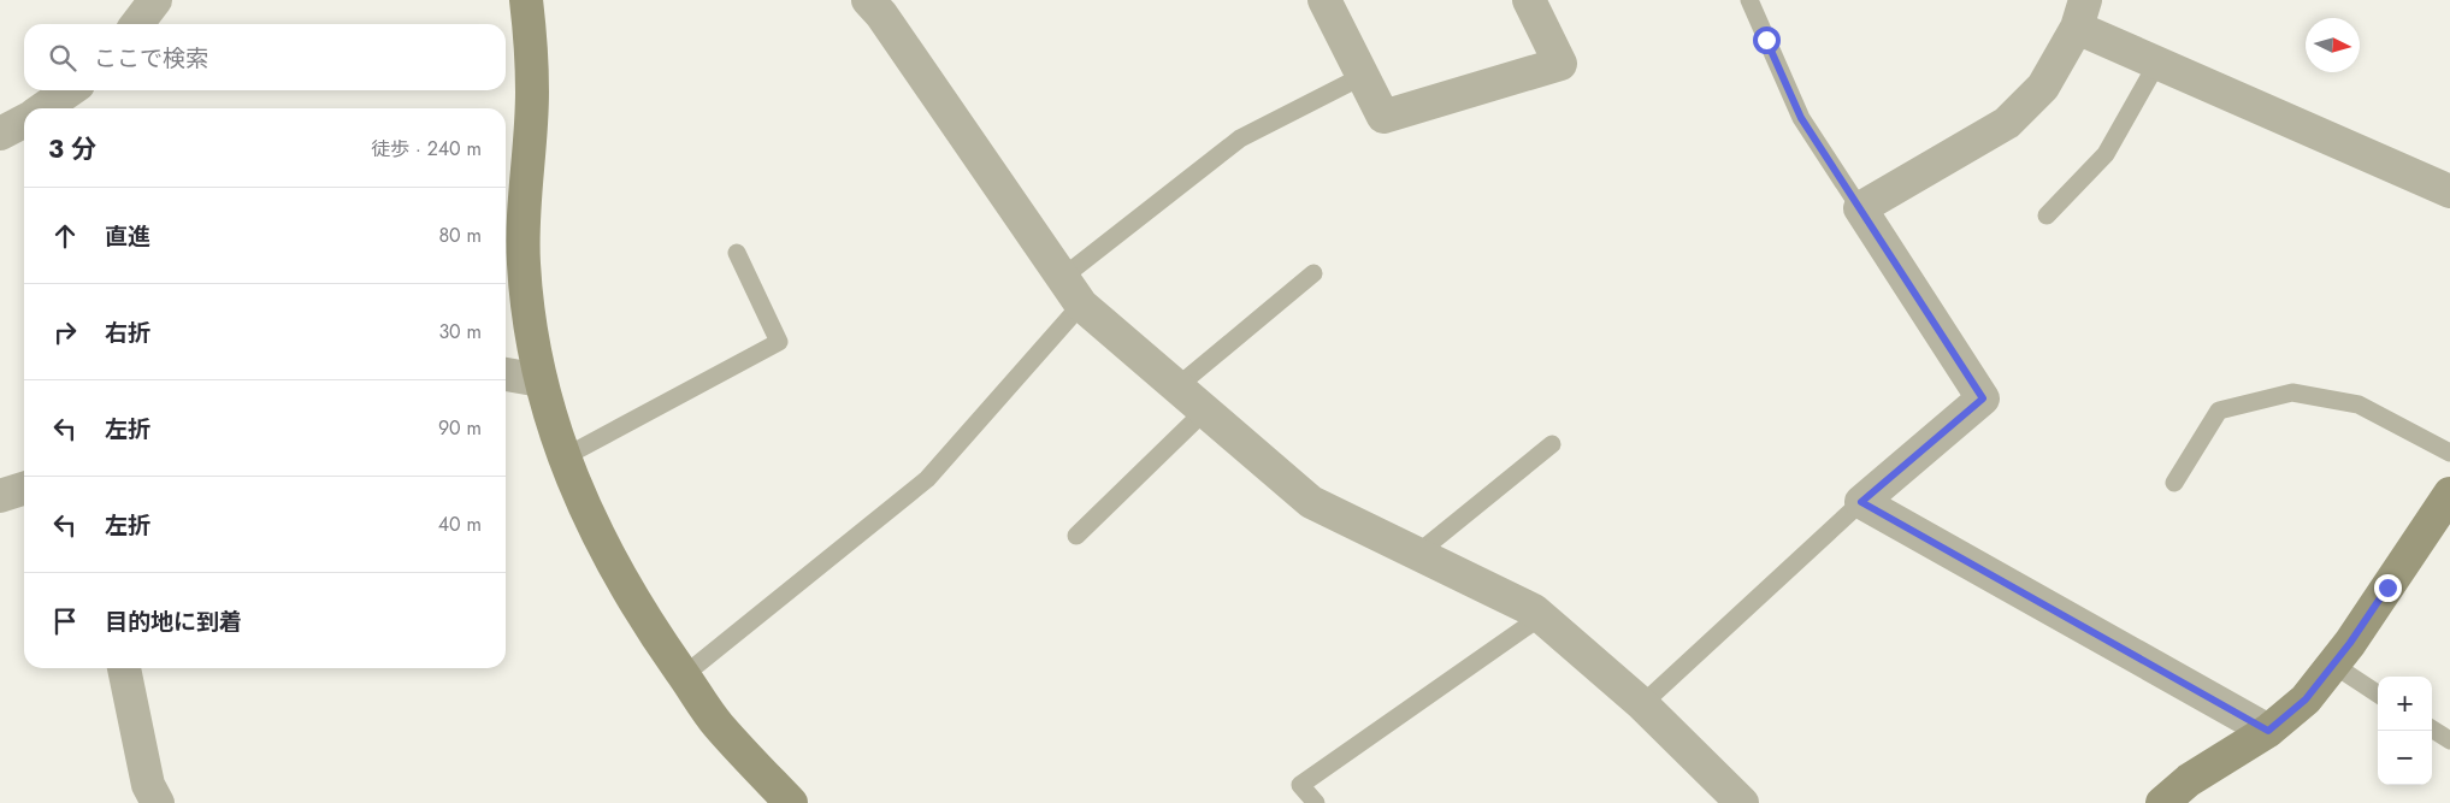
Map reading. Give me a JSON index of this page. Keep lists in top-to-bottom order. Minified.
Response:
{"north":"right","page":{"search":"ここで検索","heading":["3 分","徒歩 · 240 m"],"list":[["直進","80 m"],["右折","30 m"],["左折","90 m"],["左折","40 m"],"目的地に到着"],"map_buttons":["+","−"]}}
